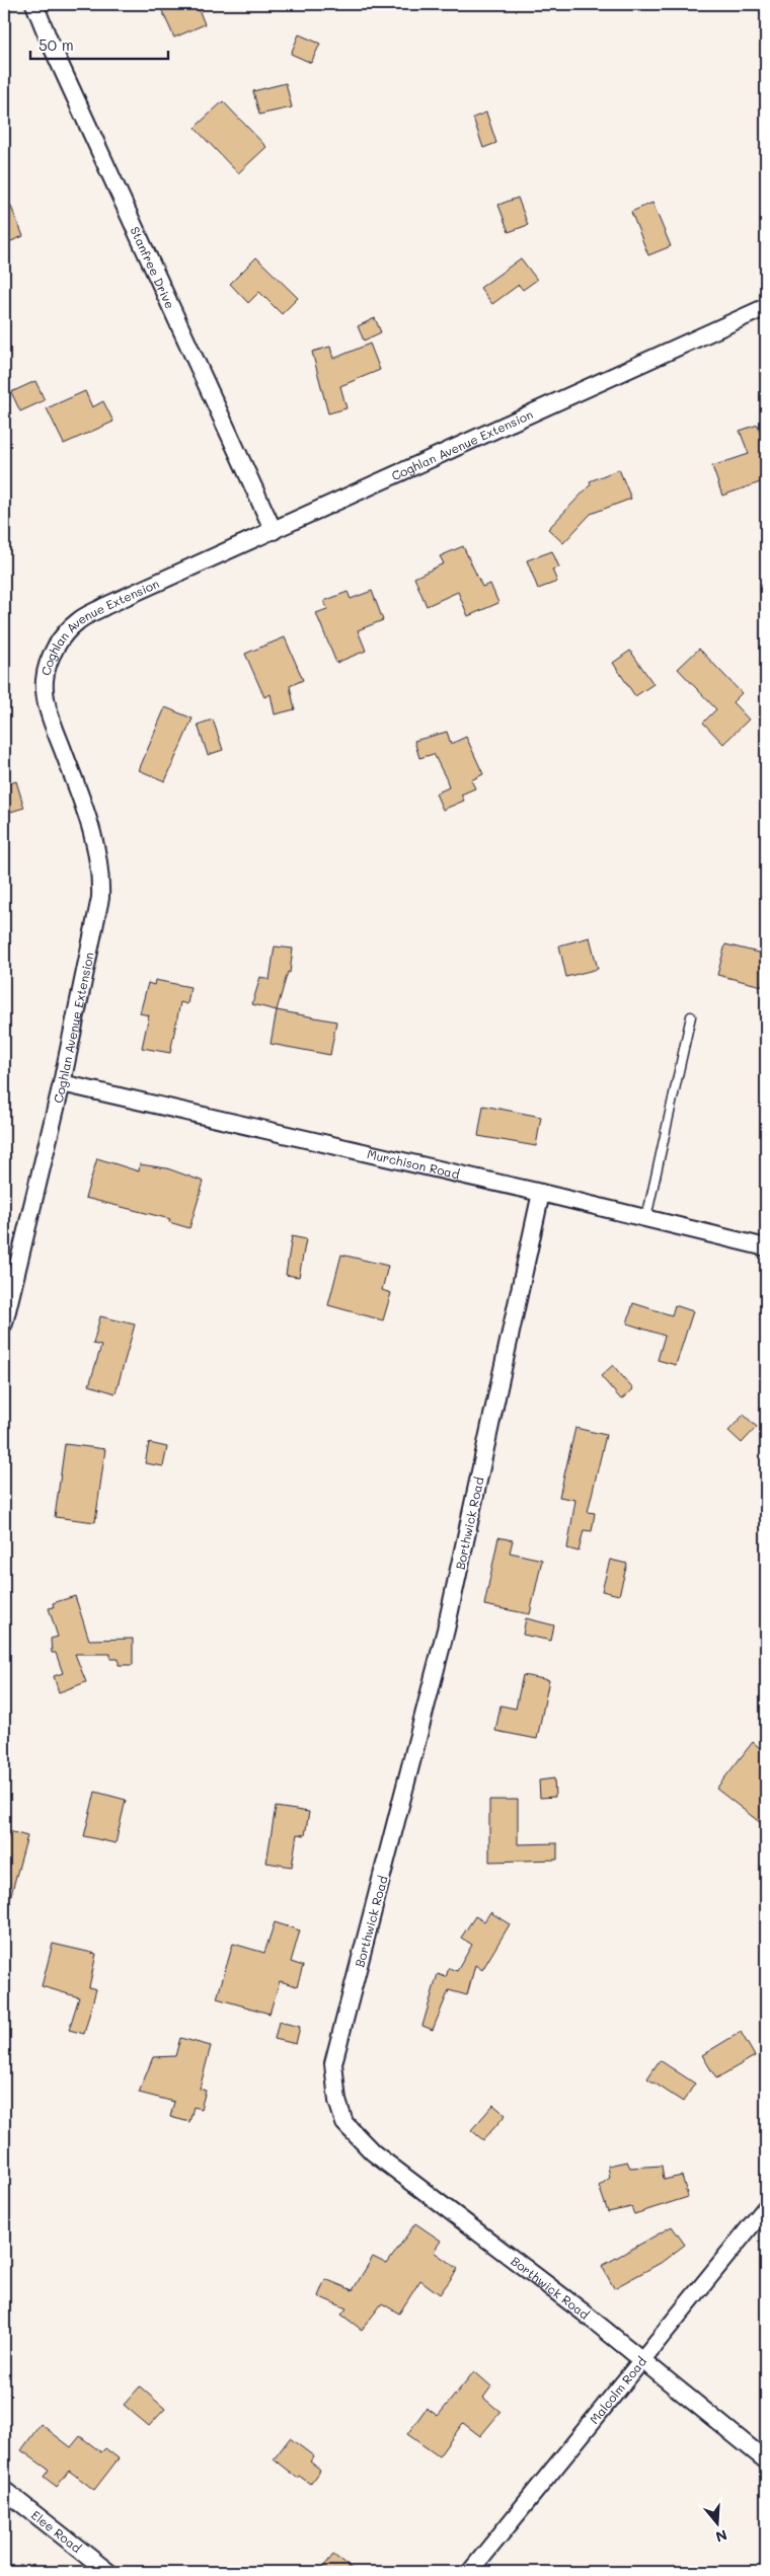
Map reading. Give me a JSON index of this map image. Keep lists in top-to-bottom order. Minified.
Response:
{"streets":{"street":["Stanfree Drive","Coghlan Avenue Extension","Murchison Road","Borthwick Road","Malcolm Road","Elee Road"]},"crossings":[["Stanfree Drive","Coghlan Avenue Extension"],["Coghlan Avenue Extension","Murchison Road"],["Murchison Road","Borthwick Road"],["Borthwick Road","Malcolm Road"]],"scale_bar":"50 m","north":"bottom"}
